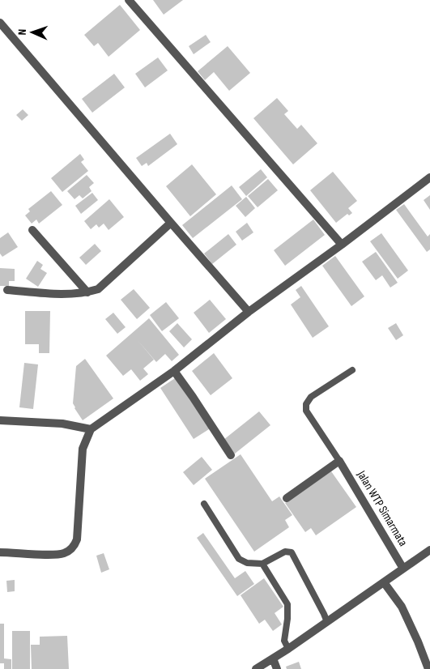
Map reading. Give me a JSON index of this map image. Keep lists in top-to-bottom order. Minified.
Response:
{"streets":{"street":["Jalan WTP Simarmata"]},"north":"left"}
